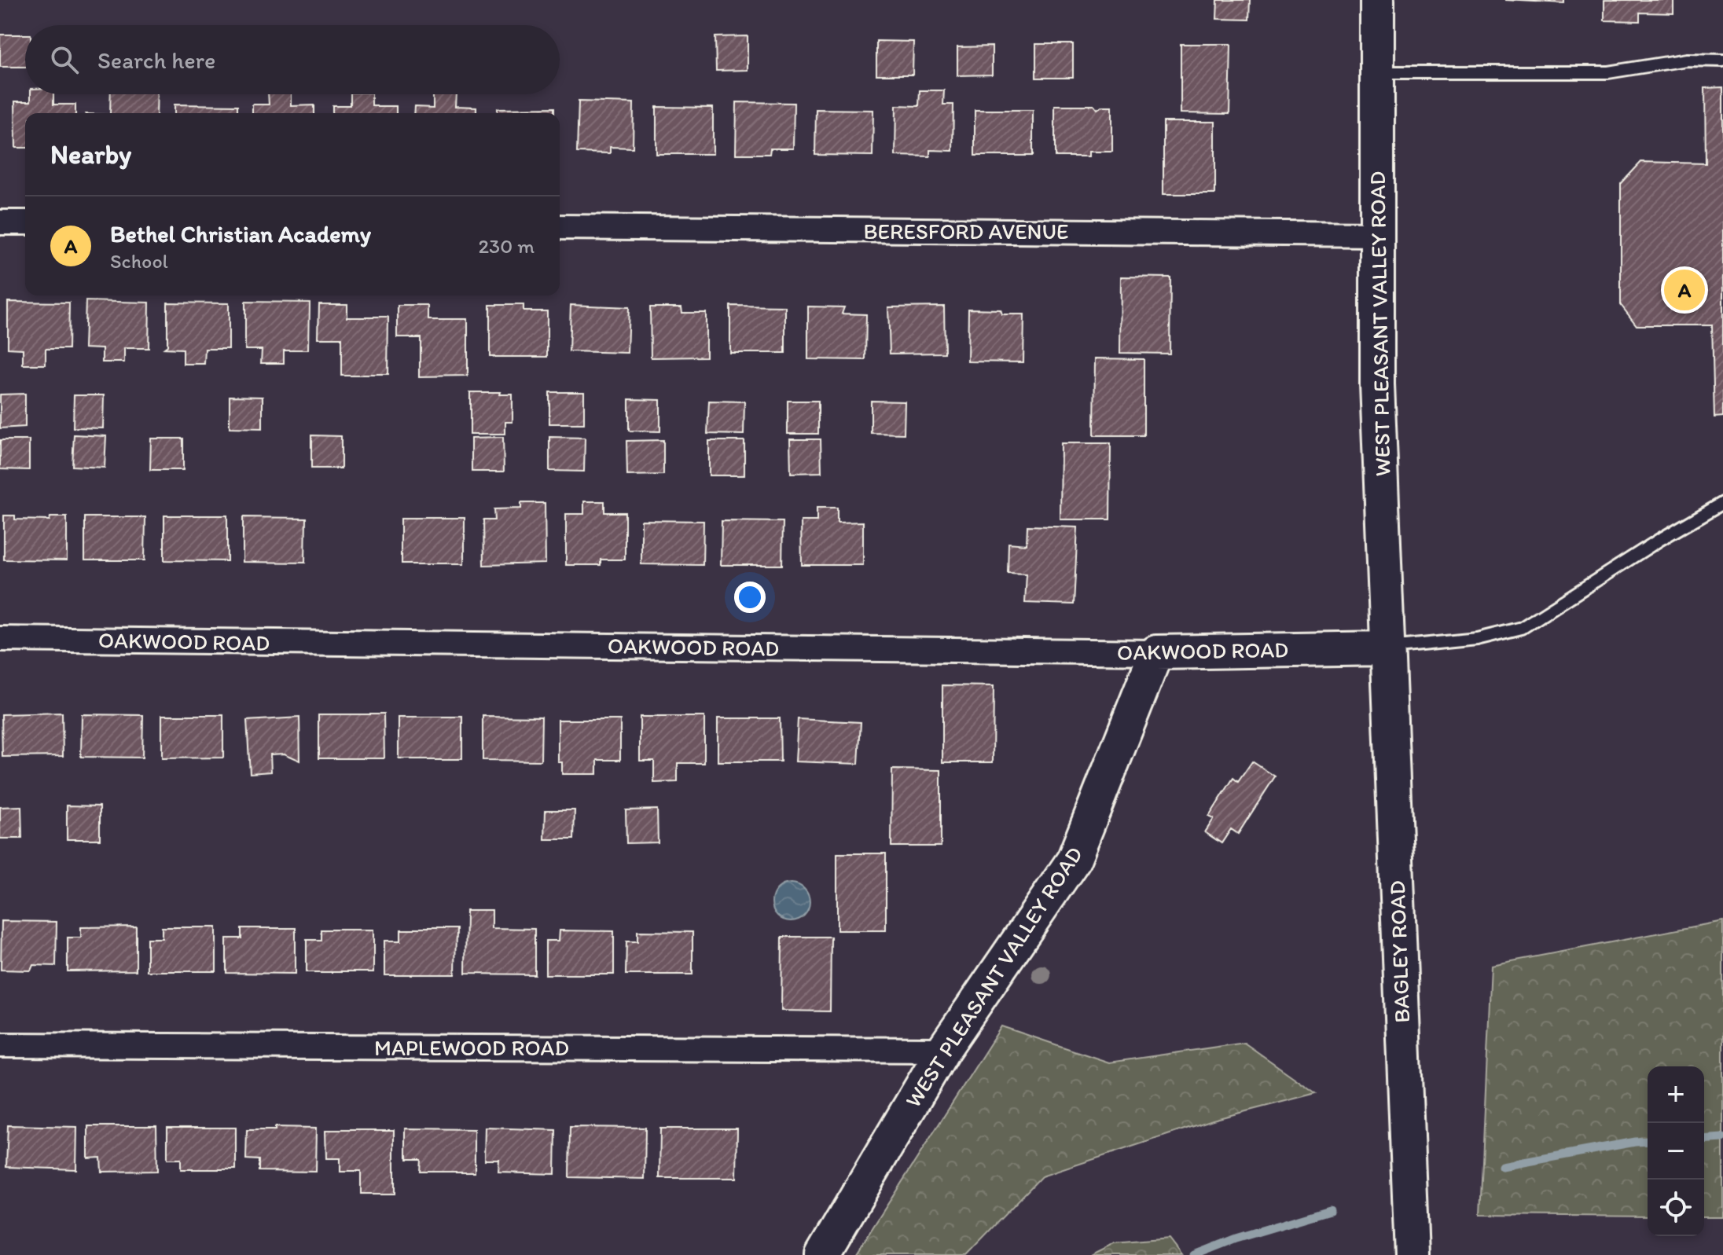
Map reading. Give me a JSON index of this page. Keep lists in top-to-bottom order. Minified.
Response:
{"streets":{"main road":["WEST PLEASANT VALLEY ROAD","OAKWOOD ROAD","BAGLEY ROAD"],"street":["BERESFORD AVENUE","MAPLEWOOD ROAD"]},"crossings":[["BERESFORD AVENUE","WEST PLEASANT VALLEY ROAD"],["WEST PLEASANT VALLEY ROAD","OAKWOOD ROAD"],["WEST PLEASANT VALLEY ROAD","BAGLEY ROAD"],["WEST PLEASANT VALLEY ROAD","MAPLEWOOD ROAD"],["OAKWOOD ROAD","BAGLEY ROAD"]],"page":{"search":"Search here","heading":"Nearby","list":[{"mark":"A","name":"Bethel Christian Academy","note":"School","value":"230 m"}],"pins":"A","map_buttons":["+","−"]}}
